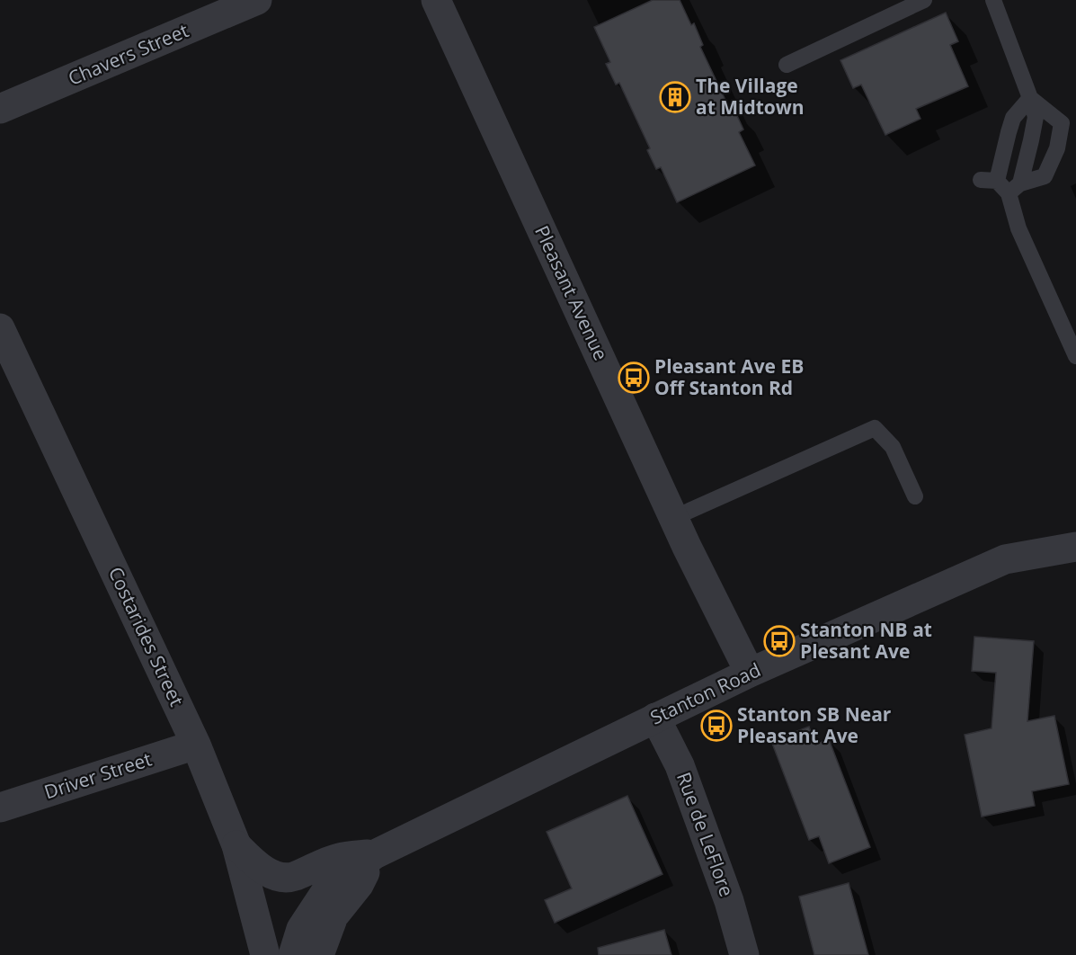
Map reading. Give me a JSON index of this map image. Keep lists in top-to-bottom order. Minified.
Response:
{"streets":{"street":["Chavers Street","Pleasant Avenue","Costarides Street","Stanton Road","Driver Street","Rue de LeFlore"]},"crossings":[["Pleasant Avenue","Stanton Road"],["Costarides Street","Stanton Road"],["Costarides Street","Driver Street"],["Stanton Road","Rue de LeFlore"]],"places":{"building":["The Village at Midtown"],"bus stop":["Pleasant Ave EB Off Stanton Rd","Stanton NB at Plesant Ave","Stanton SB Near Pleasant Ave"]}}
